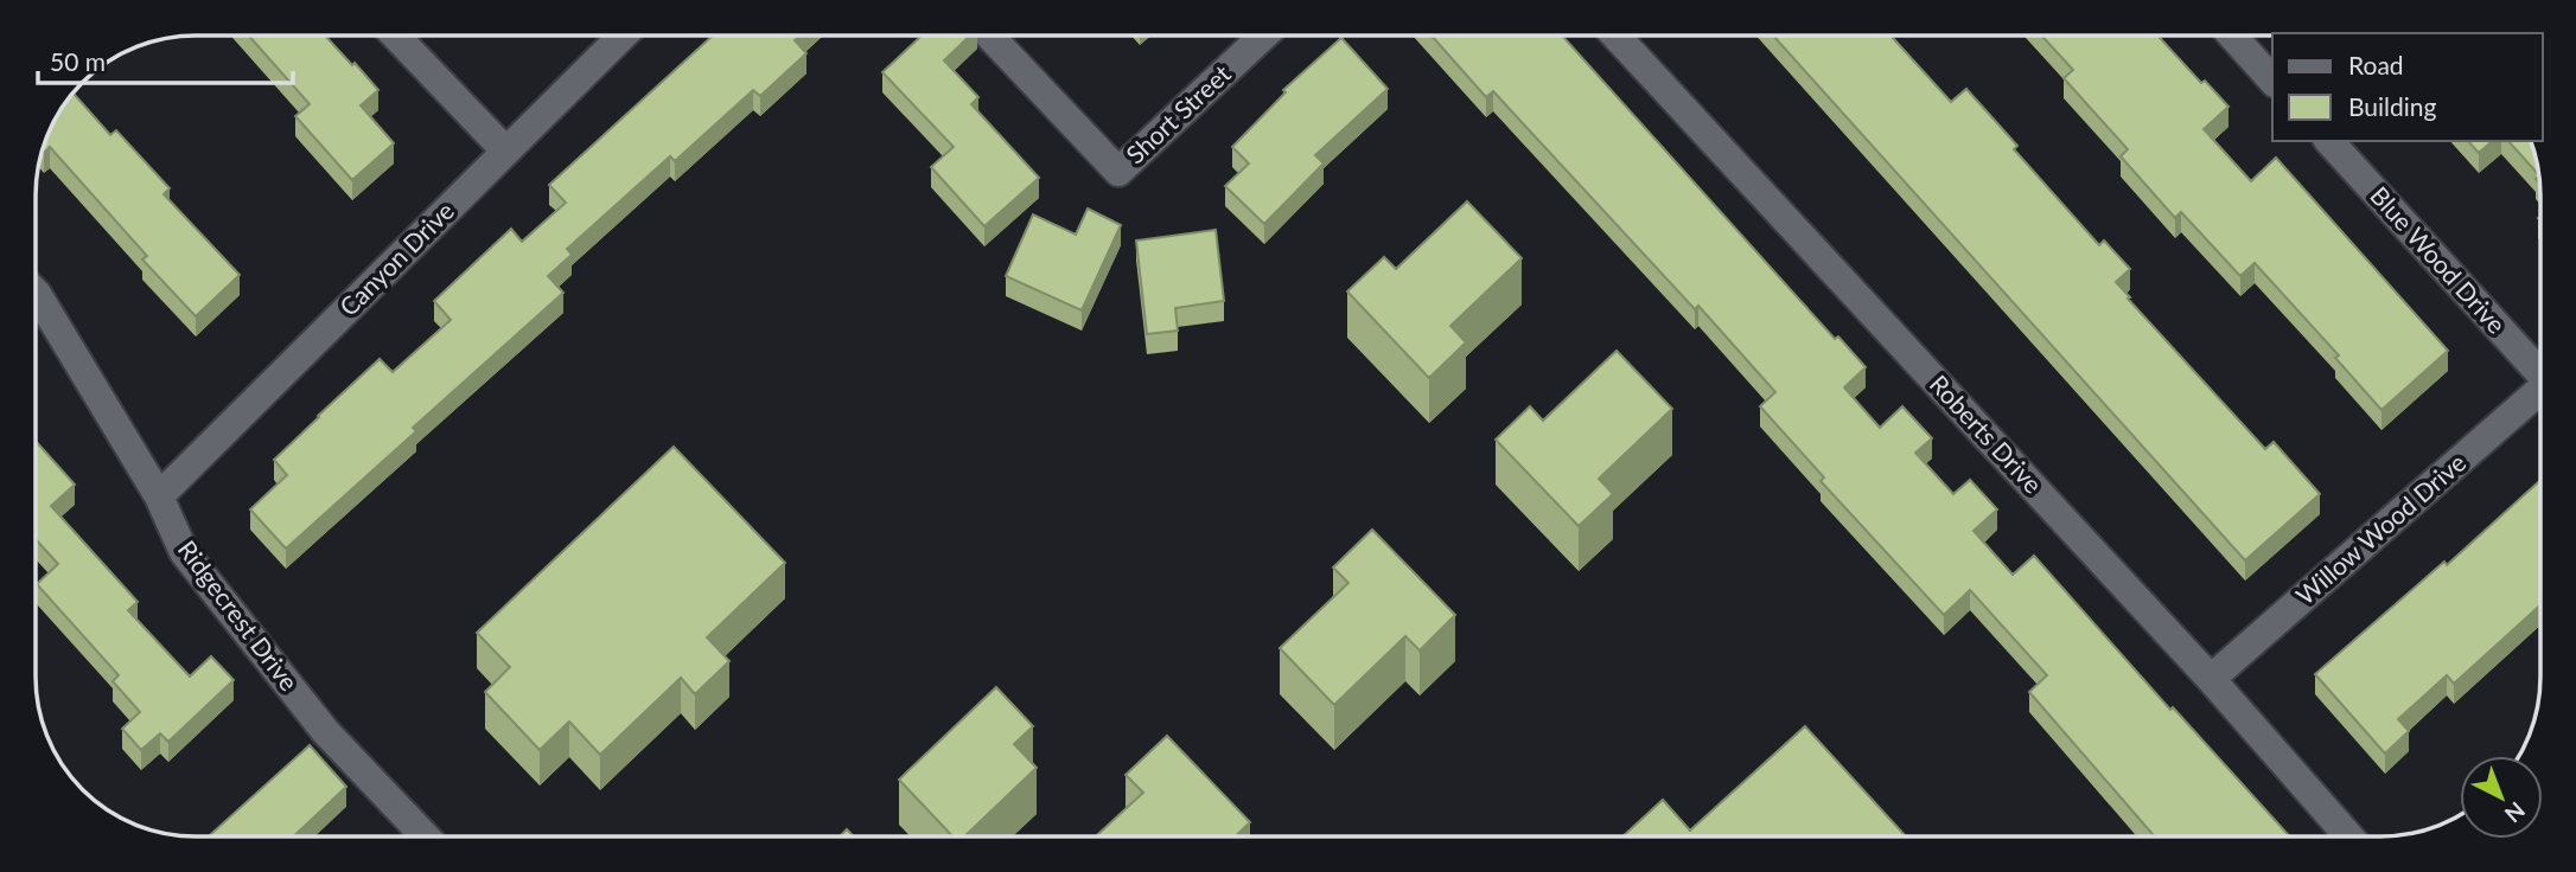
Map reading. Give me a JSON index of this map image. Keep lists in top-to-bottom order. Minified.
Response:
{"streets":{"street":["Short Street","Canyon Drive","Blue Wood Drive","Roberts Drive","Willow Wood Drive","Ridgecrest Drive"]},"crossings":[["Canyon Drive","Ridgecrest Drive"],["Roberts Drive","Willow Wood Drive"]],"legend":["Road","Building"],"scale_bar":"50 m","north":"bottom right"}
